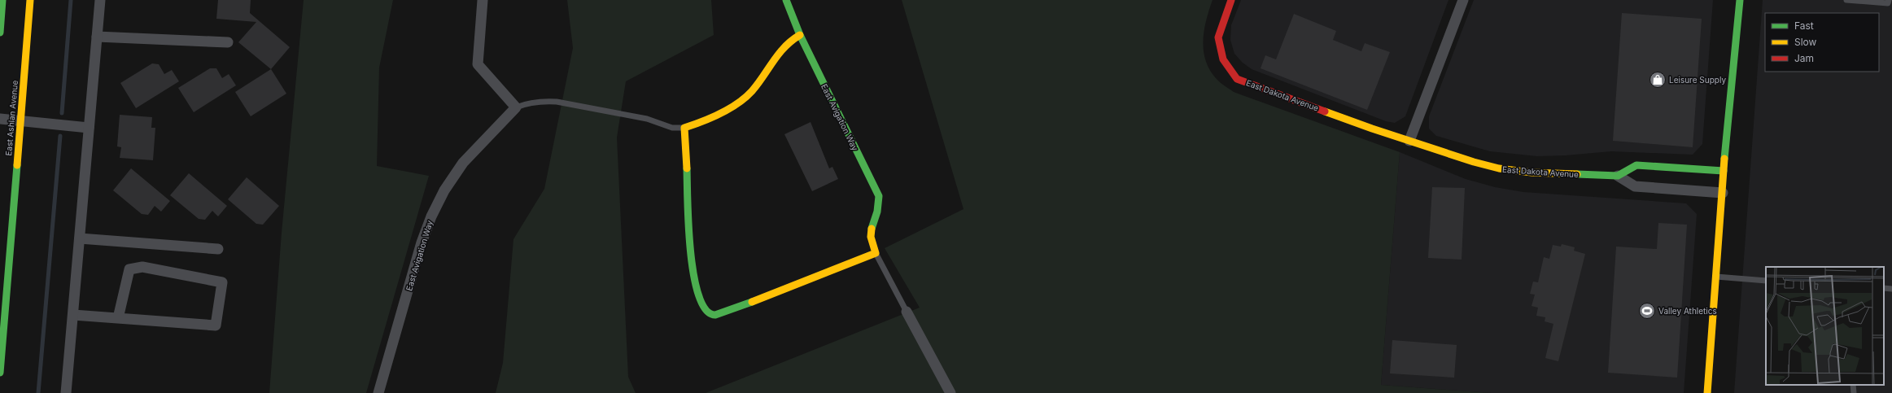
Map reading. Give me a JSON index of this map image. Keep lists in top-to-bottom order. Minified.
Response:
{"streets":{"street":["East Dakota Avenue","East Avigation Way","East Ashlan Avenue"]},"places":{"shop":["Leisure Supply"],"sports":["Valley Athletics"]},"legend":["Fast","Slow","Jam"]}
